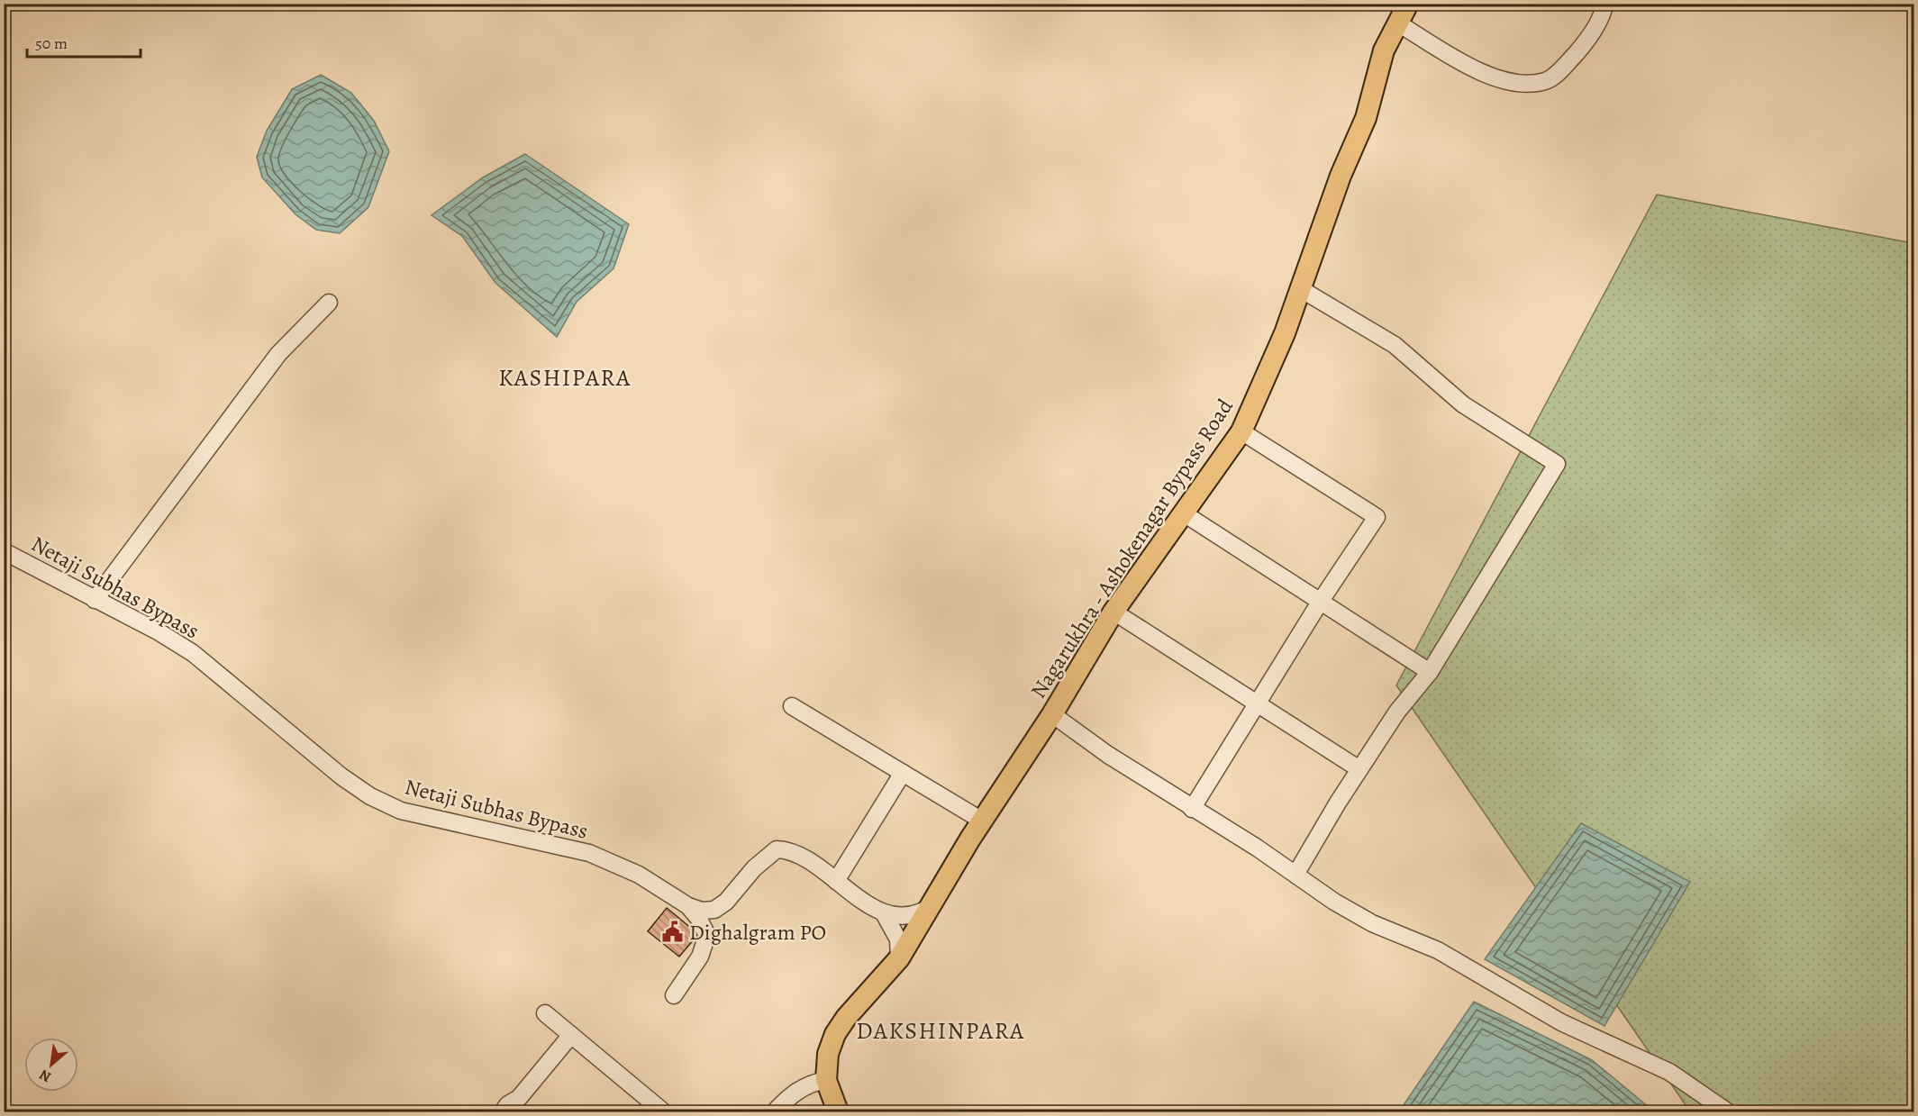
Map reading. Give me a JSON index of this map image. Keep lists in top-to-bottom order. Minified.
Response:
{"streets":{"main road":["Nagarukhra - Ashokenagar Bypass Road"],"street":["Netaji Subhas Bypass"]},"crossings":[["Nagarukhra - Ashokenagar Bypass Road","Netaji Subhas Bypass"]],"districts":["KASHIPARA","DAKSHINPARA"],"places":{"public building":["Dighalgram PO"]},"scale_bar":"50 m","north":"bottom left"}
